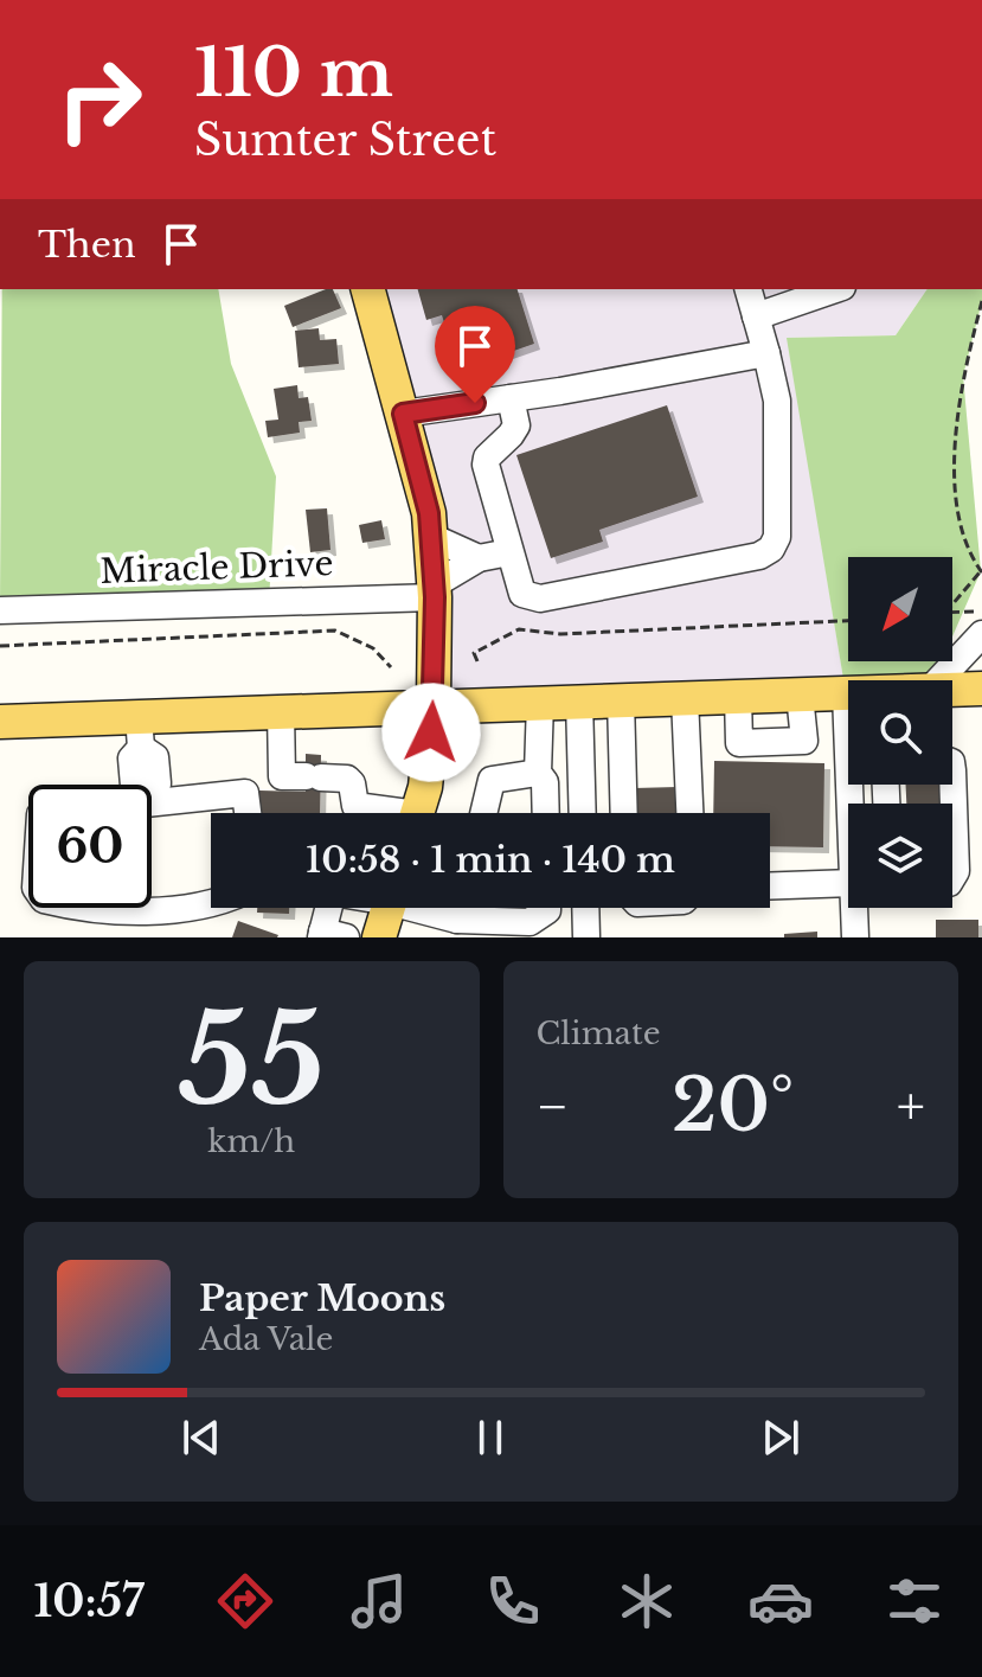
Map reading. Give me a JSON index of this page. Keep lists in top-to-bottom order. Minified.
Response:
{"streets":{"street":["Miracle Drive"]},"north":"bottom left","page":{"turn":["110 m","Sumter Street"],"then":"Then","limit":"60","trip":"10:58 · 1 min · 140 m","tile":[["55","km/h"],"Climate"],"heat":["−","20°","+"],"song":["Paper Moons","Ada Vale"],"tabs":"10:57"}}
